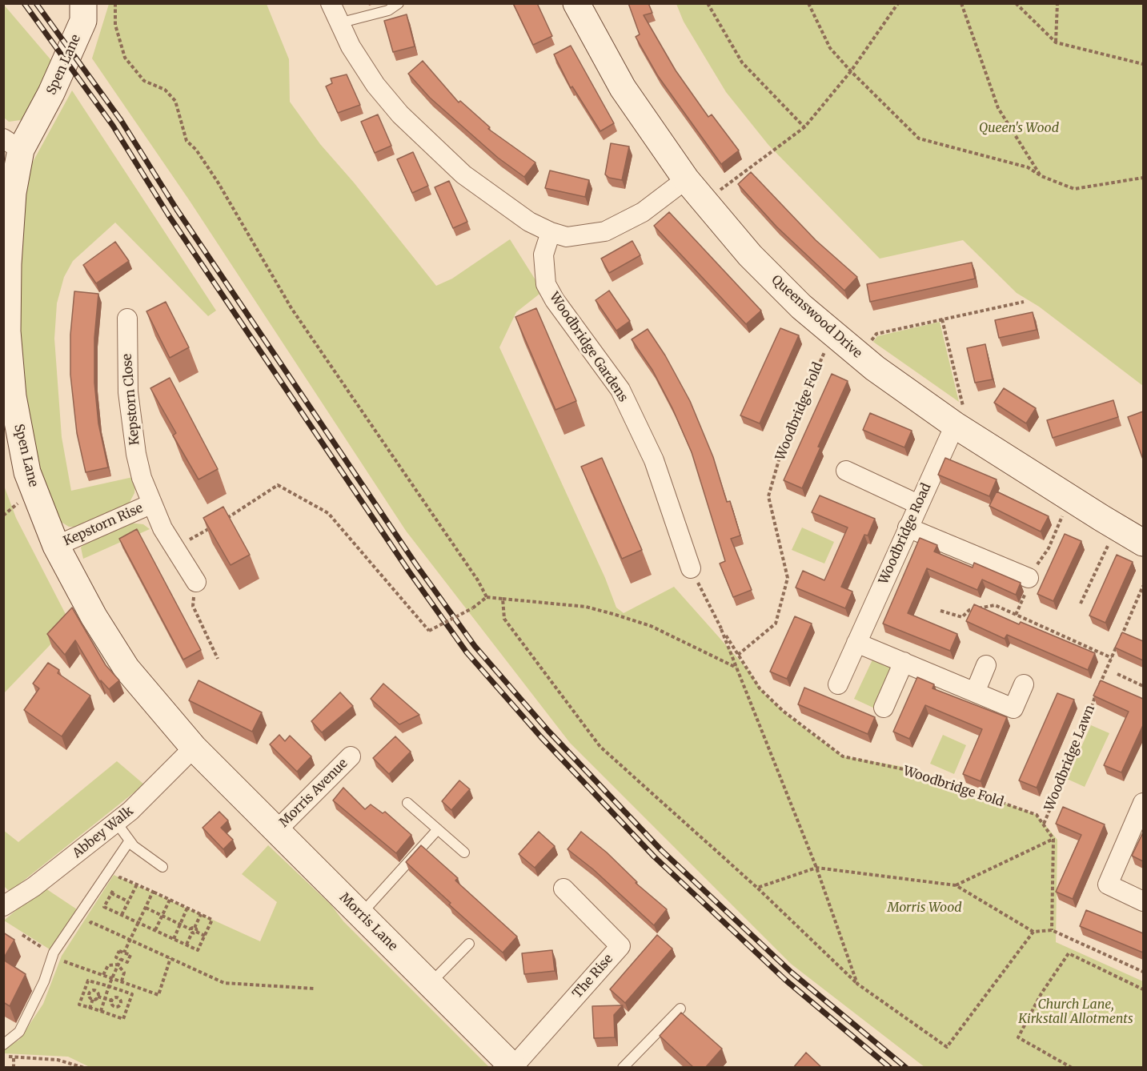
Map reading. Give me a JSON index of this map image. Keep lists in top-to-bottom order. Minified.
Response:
{"streets":{"street":["Spen Lane","Queenswood Drive","Woodbridge Gardens","Kepstorn Close","Kepstorn Rise","Woodbridge Road","Morris Avenue","Abbey Walk","Morris Lane","The Rise"],"path":["Woodbridge Fold","Woodbridge Lawn"]},"crossings":[["Spen Lane","Kepstorn Rise"],["Spen Lane","Abbey Walk"],["Spen Lane","Morris Lane"],["Queenswood Drive","Woodbridge Fold"],["Queenswood Drive","Woodbridge Road"],["Kepstorn Close","Kepstorn Rise"],["Woodbridge Fold","Woodbridge Lawn"],["Morris Avenue","Morris Lane"],["Morris Lane","The Rise"]],"parks":["Queen's Wood","Morris Wood","Church Lane, Kirkstall Allotments"]}
